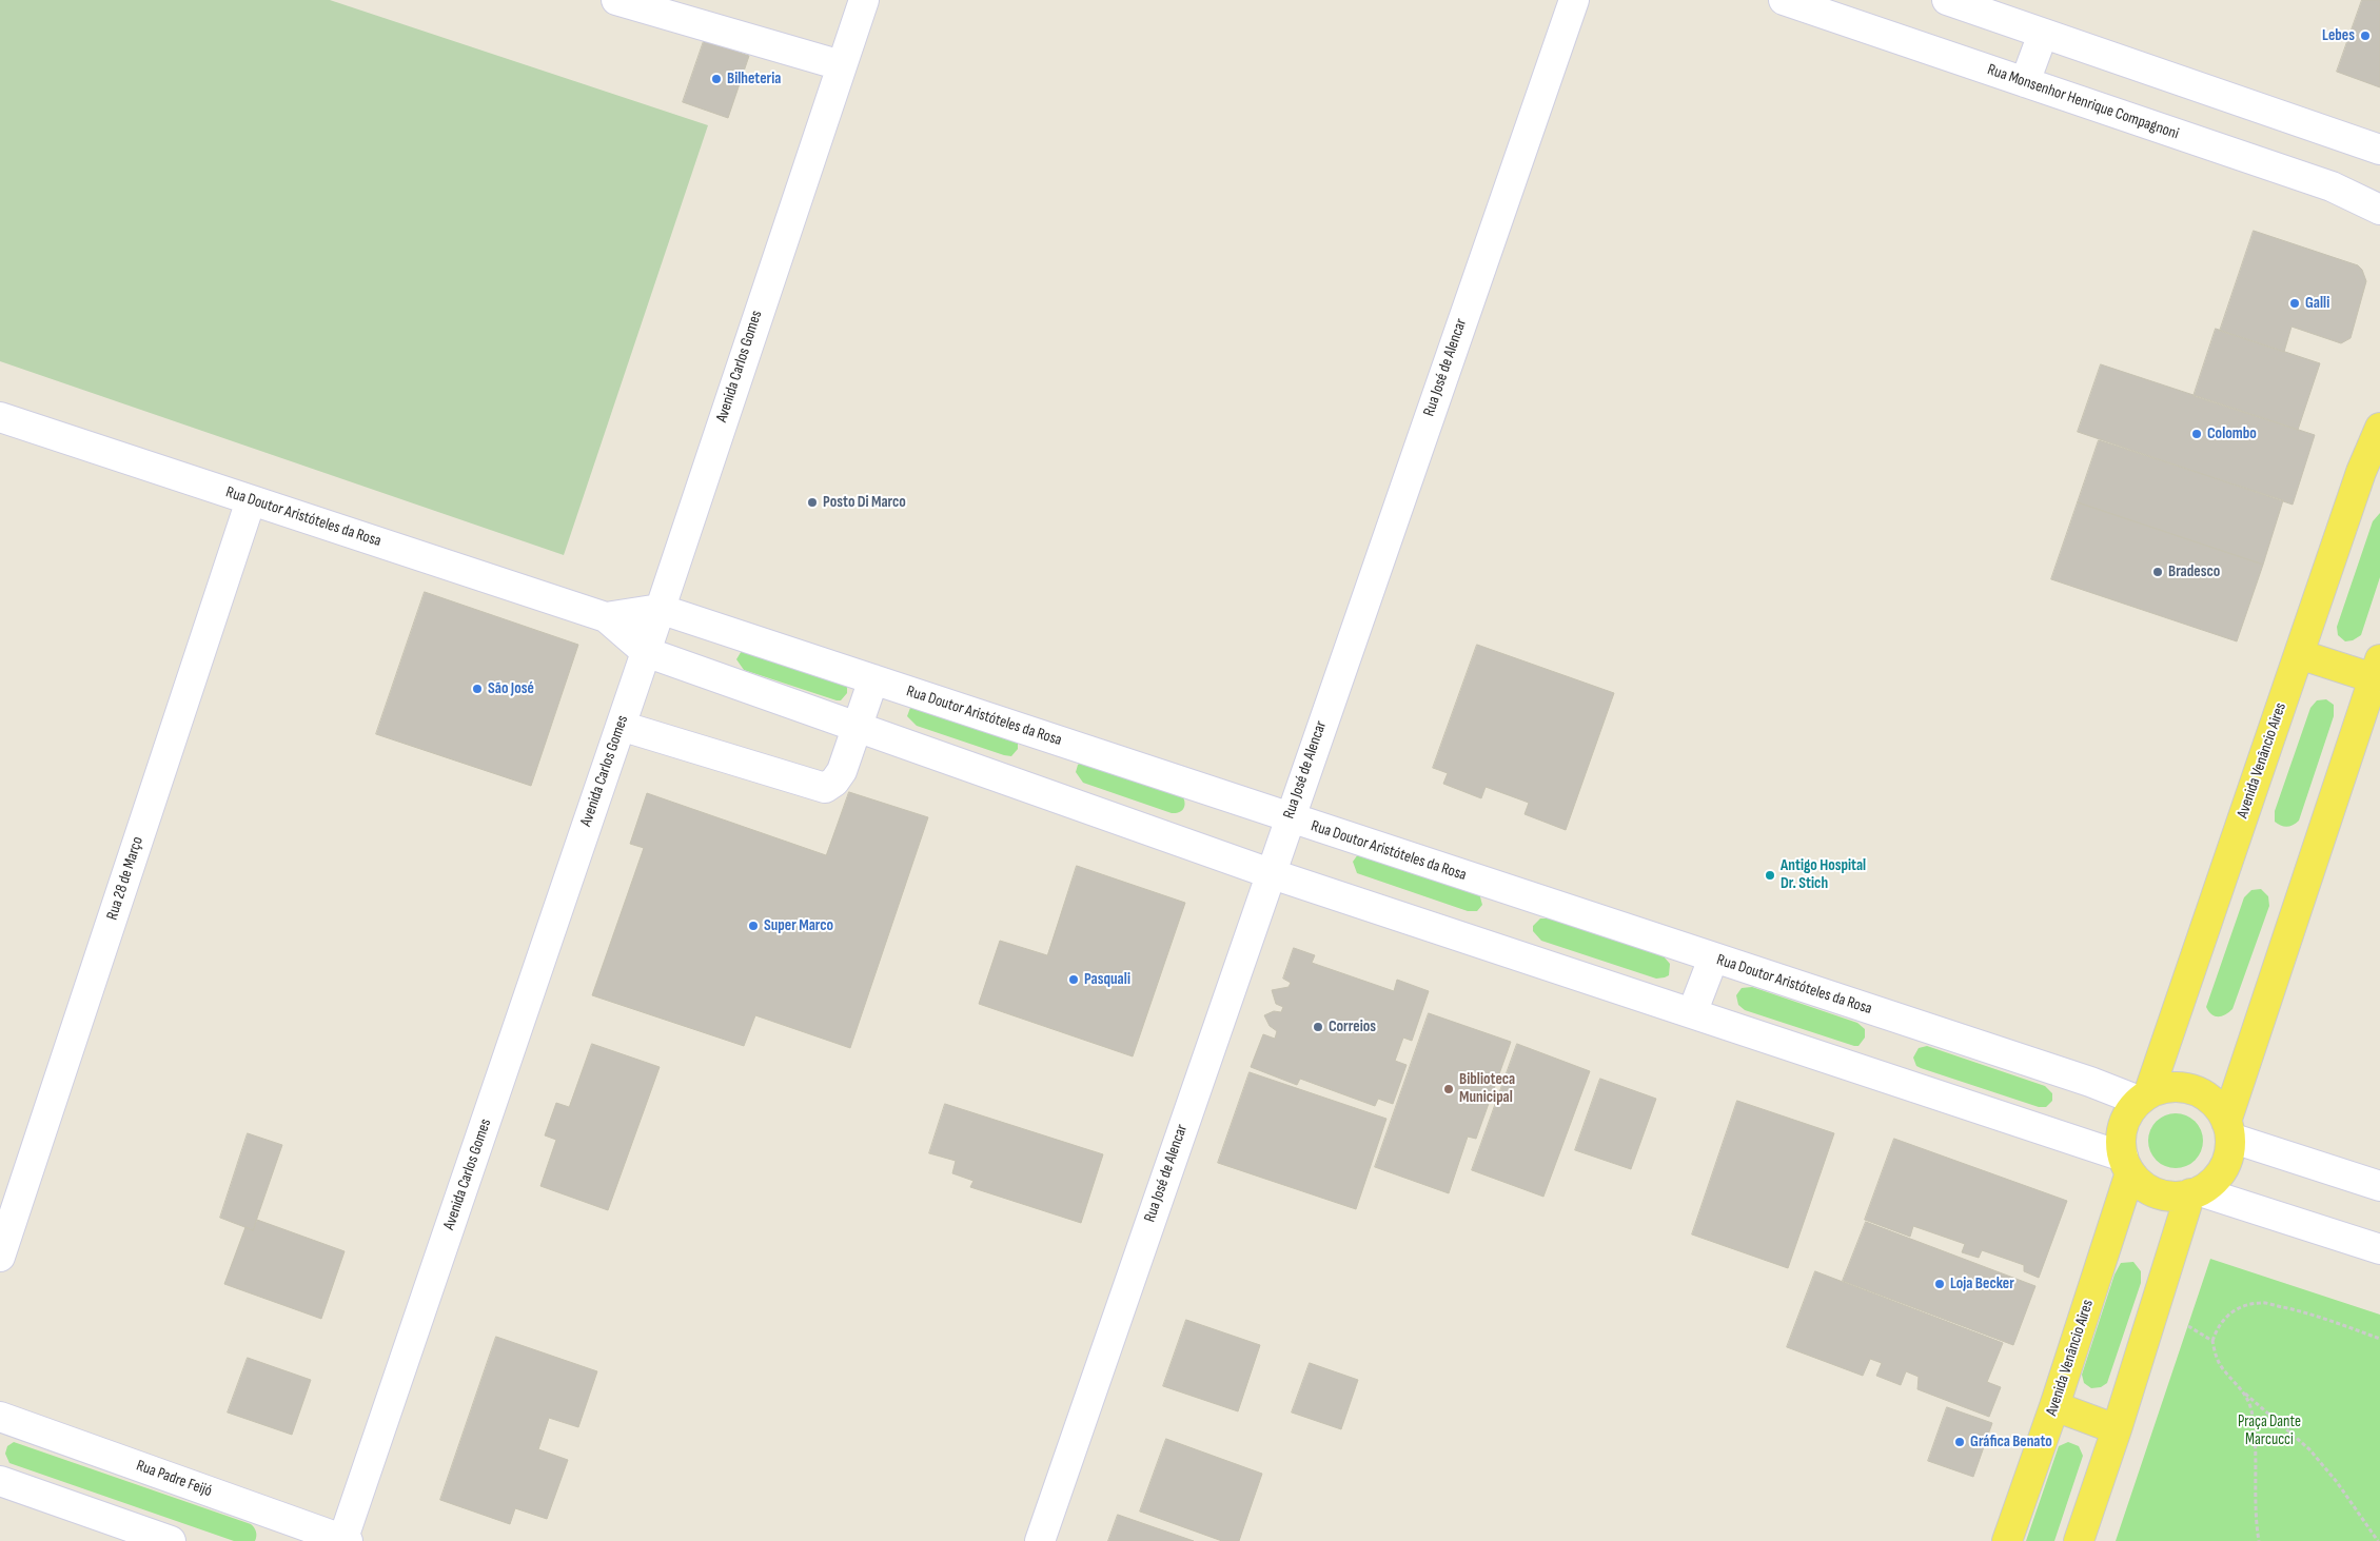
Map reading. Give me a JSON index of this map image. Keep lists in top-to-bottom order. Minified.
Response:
{"streets":{"main road":["Avenida Venâncio Aires"],"street":["Rua Monsenhor Henrique Compagnoni","Avenida Carlos Gomes","Rua José de Alencar","Rua Doutor Aristóteles da Rosa","Rua 28 de Março","Rua Padre Feijó"]},"crossings":[["Avenida Carlos Gomes","Rua Doutor Aristóteles da Rosa"],["Avenida Carlos Gomes","Rua Padre Feijó"],["Rua José de Alencar","Rua Doutor Aristóteles da Rosa"],["Rua Doutor Aristóteles da Rosa","Avenida Venâncio Aires"],["Rua Doutor Aristóteles da Rosa","Rua 28 de Março"]],"parks":["Praça Dante Marcucci"],"places":["Lebes","Bilheteria","Galli","Colombo","Posto Di Marco","Bradesco","São José","Antigo Hospital Dr. Stich","Super Marco","Pasquali","Correios","Biblioteca Municipal","Loja Becker","Gráfica Benato"]}
